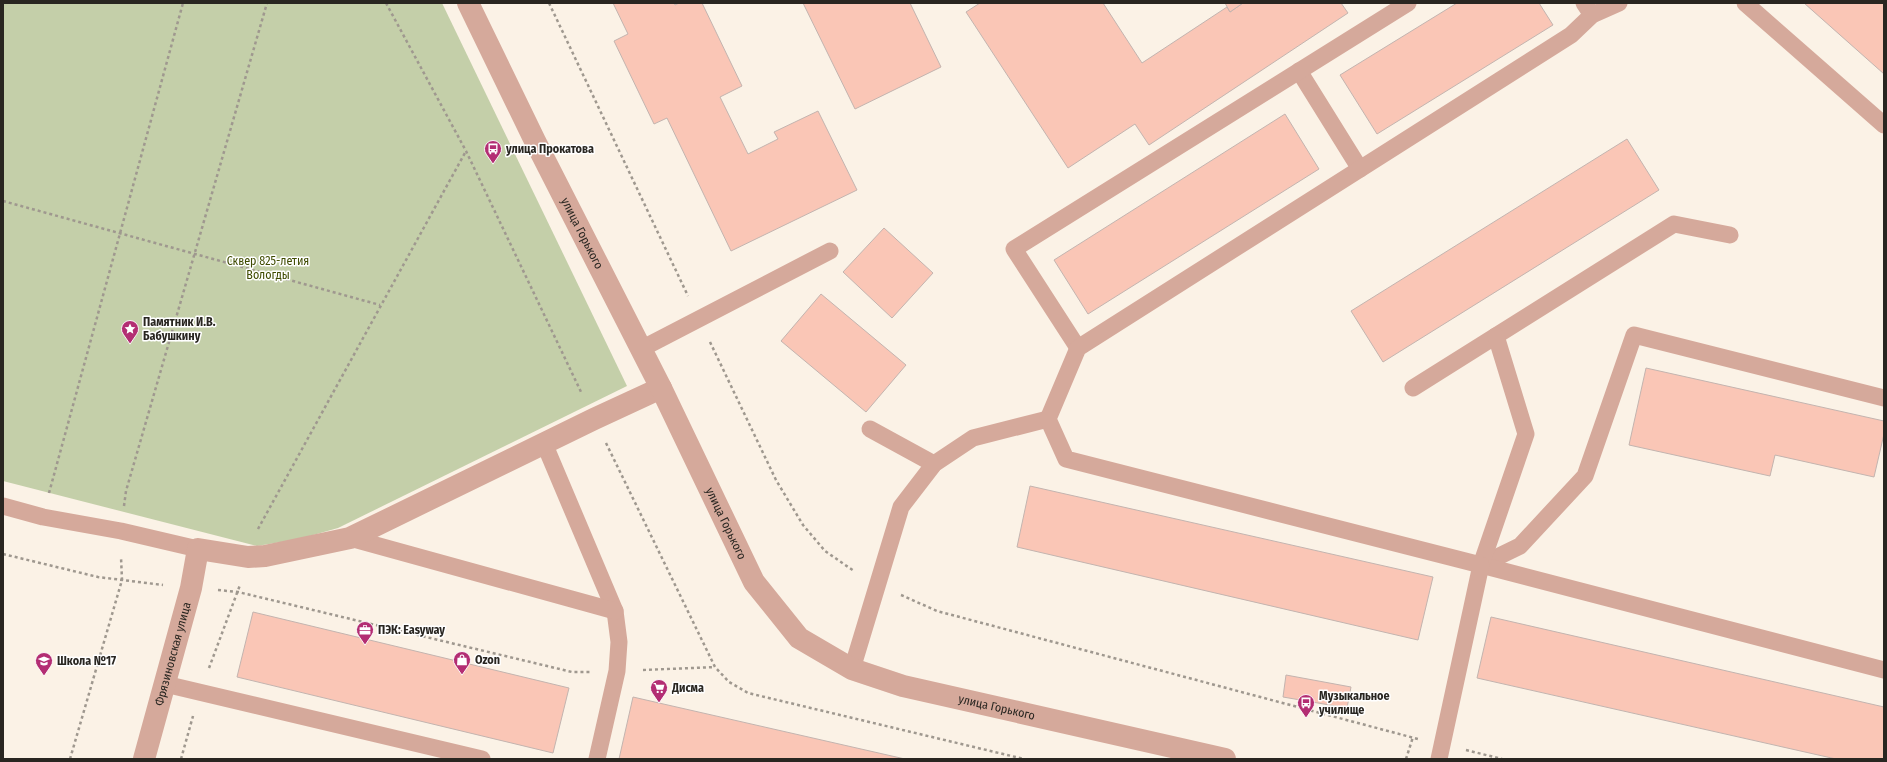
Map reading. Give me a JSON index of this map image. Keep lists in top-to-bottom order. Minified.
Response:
{"streets":{"street":["улица Горького","Фрязиновская улица"]},"parks":["Сквер 825-летия Вологды"],"places":{"bus stop":["улица Прокатова","Музыкальное училище"],"place":["Памятник И.В. Бабушкину"],"office":["ПЭК: Easyway"],"shop":["Ozon"],"school or university":["Школа №17"],"supermarket":["Дисма"]}}
